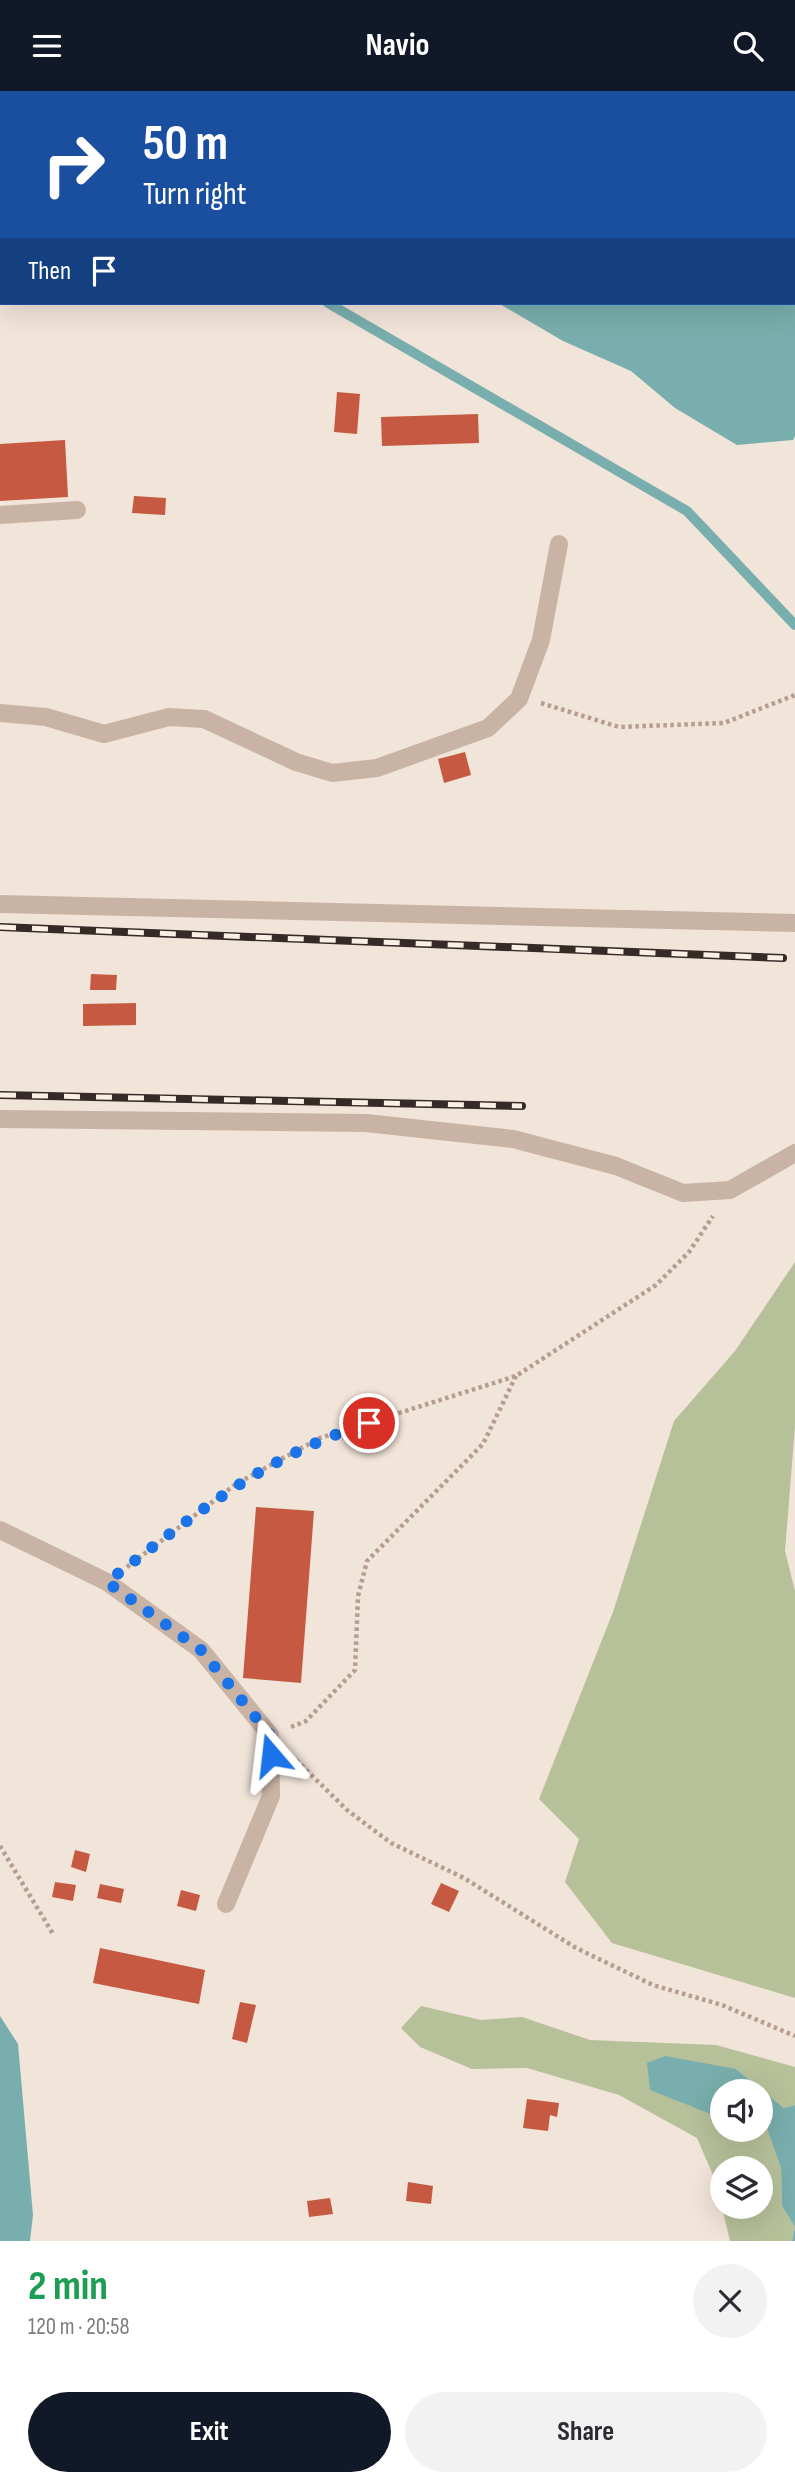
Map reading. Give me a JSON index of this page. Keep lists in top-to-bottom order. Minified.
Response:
{"page":{"header":"Navio","turn":["50 m","Turn right"],"then":"Then","heading":["2 min","120 m · 20:58"],"buttons":["Exit","Share"]}}
